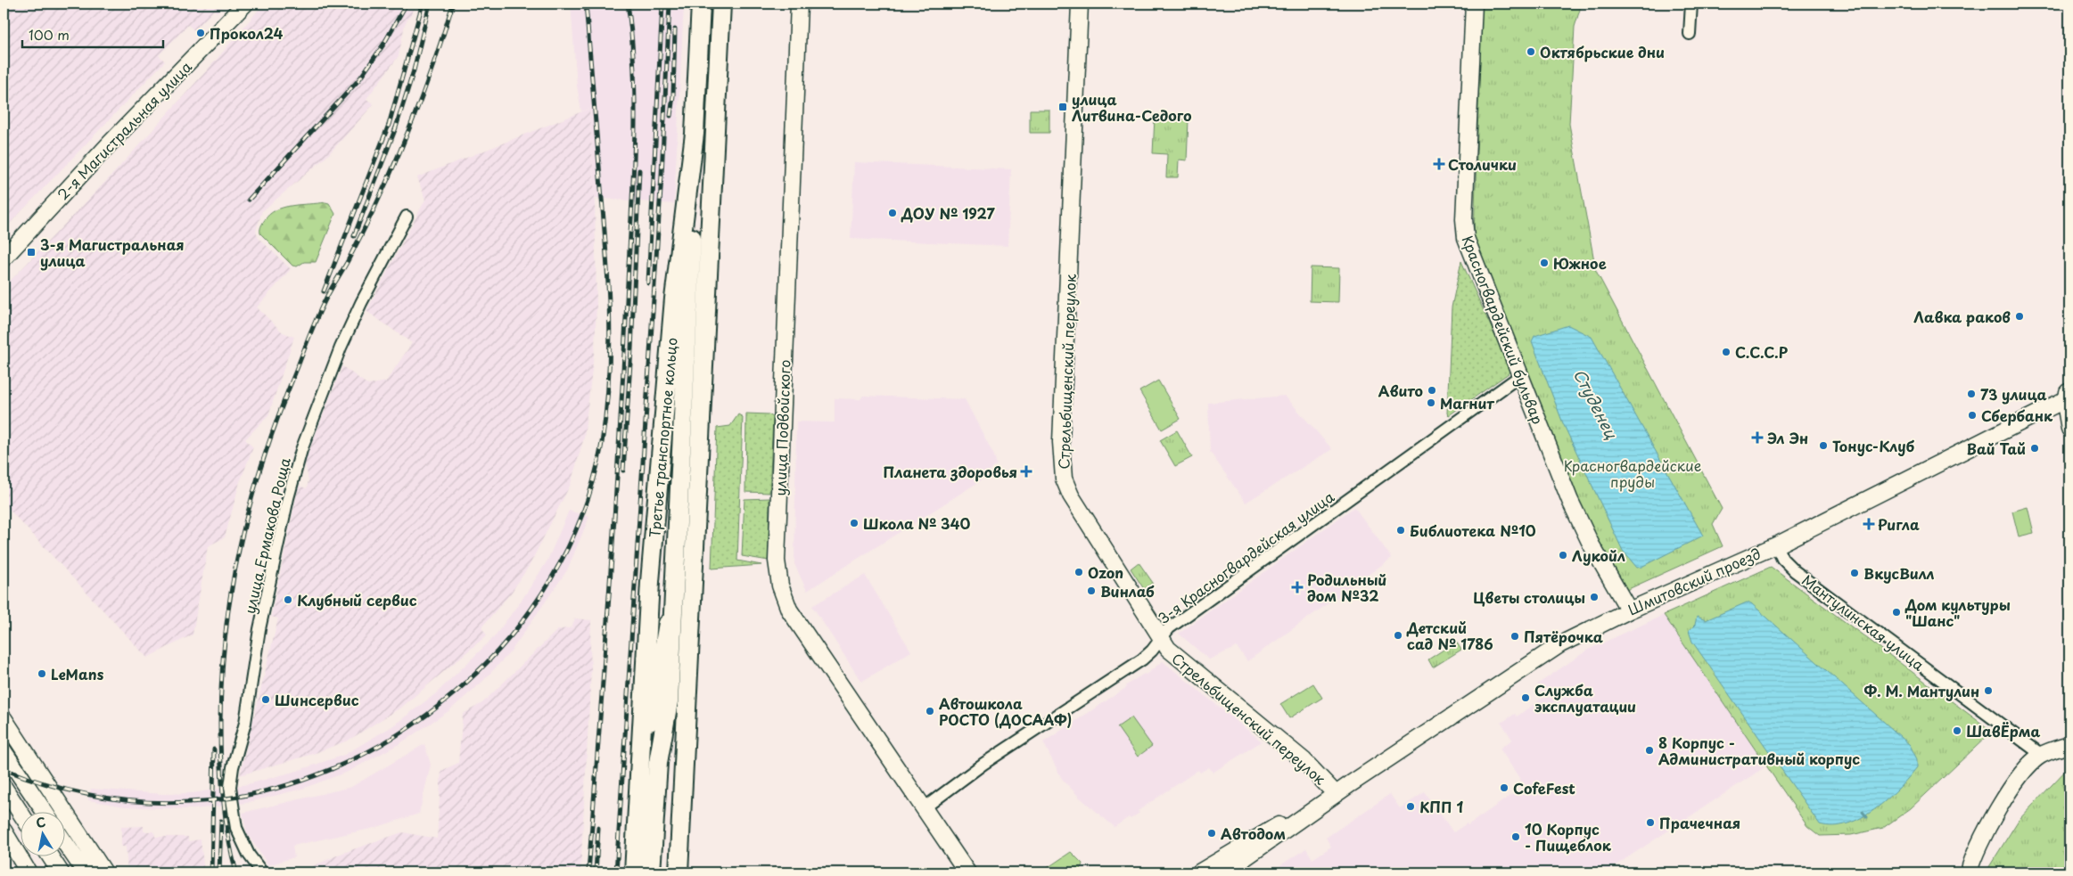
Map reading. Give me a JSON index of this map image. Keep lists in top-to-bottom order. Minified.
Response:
{"streets":{"main road":["Третье транспортное кольцо"],"street":["2-я Магистральная улица","Красногвардейский бульвар","Стрельбищенский переулок","улица Подвойского","улица Ермакова Роща","3-я Красногвардейская улица","Шмитовский проезд","Мантулинская улица"]},"crossings":[["Красногвардейский бульвар","3-я Красногвардейская улица"],["Красногвардейский бульвар","Шмитовский проезд"],["Стрельбищенский переулок","3-я Красногвардейская улица"],["Стрельбищенский переулок","Шмитовский проезд"],["улица Подвойского","3-я Красногвардейская улица"],["Шмитовский проезд","Мантулинская улица"]],"water":["Студенец"],"parks":["Красногвардейские пруды"],"places":{"other":["Прокол24","Октябрьские дни","ДОУ № 1927","Южное","Лавка раков","С.С.С.Р","Авито","73 улица","Магнит","Сбербанк","Тонус-Клуб","Вай Тай","Школа № 340","Библиотека №10","Лукойл","Ozon","ВкусВилл","Винлаб","Цветы столицы","Клубный сервис","Дом культуры \"Шанс\"","Детский сад № 1786","Пятёрочка","LeMans","Ф. М. Мантулин","Служба эксплуатации","Шинсервис","Автошкола РОСТО (ДОСААФ)","ШавЁрма","8 Корпус - Административный корпус","CofeFest","КПП 1","Прачечная","Автодом","10 Корпус - Пищеблок"],"transit":["улица Литвина-Седого","3-я Магистральная улица"],"health":["Столички","Эл Эн","Планета здоровья","Ригла","Родильный дом №32"]},"scale_bar":"100 m","north":"top"}
